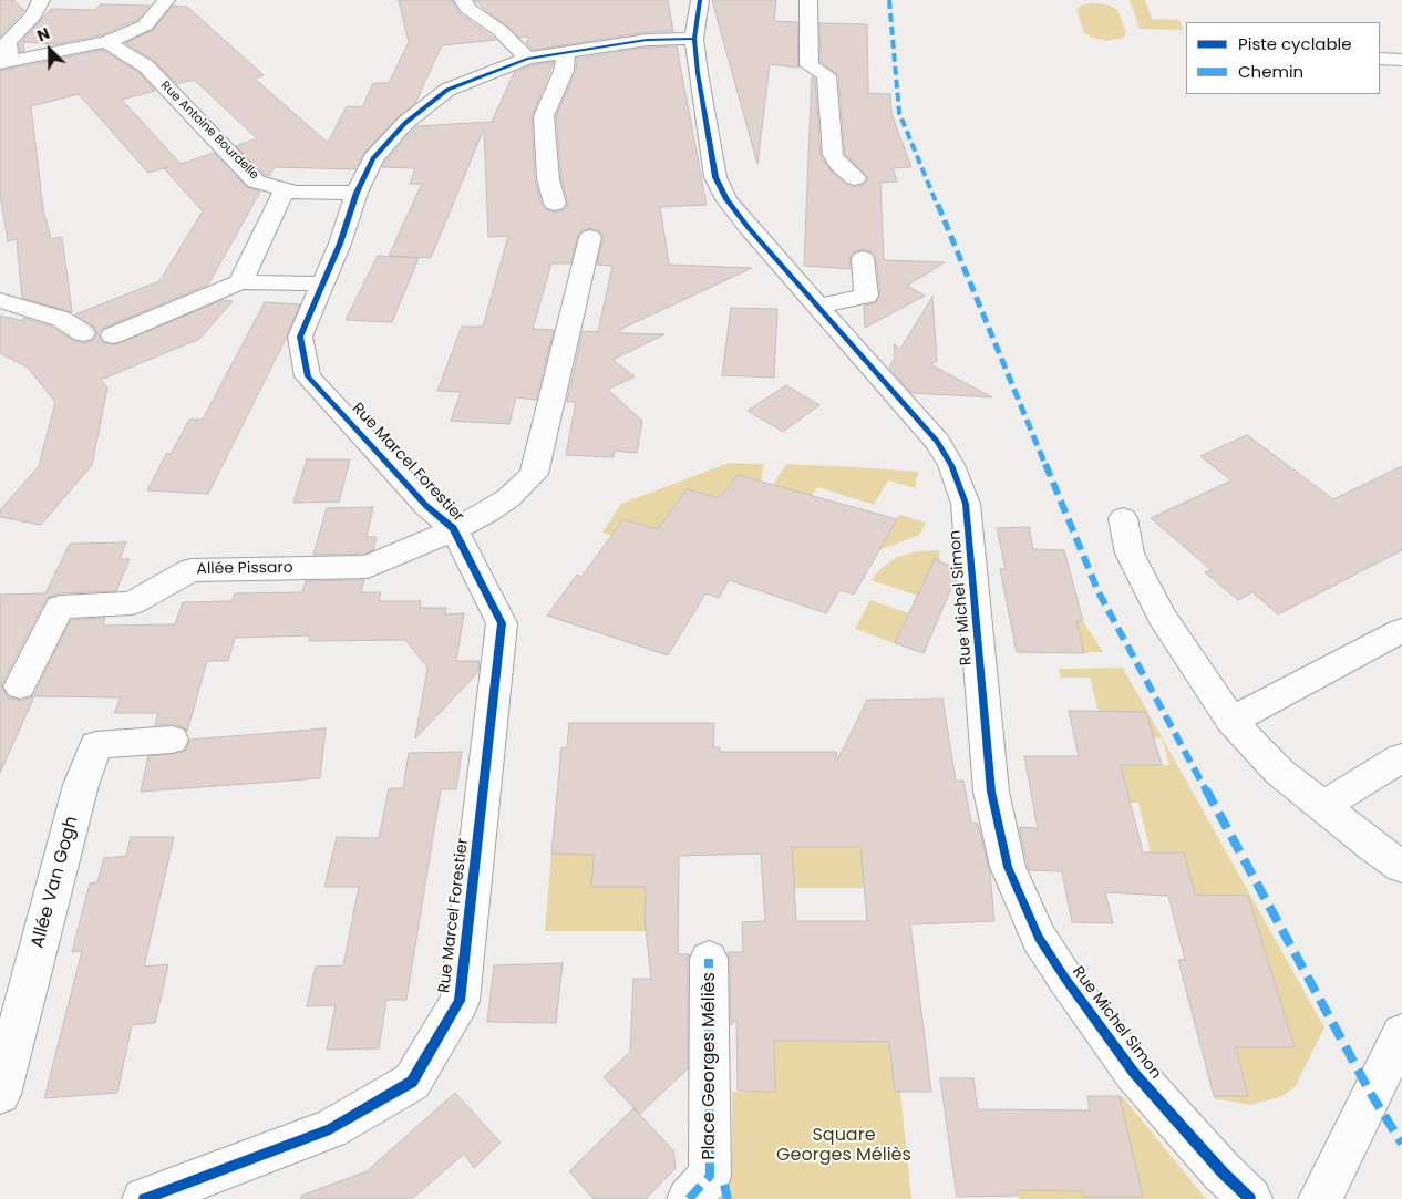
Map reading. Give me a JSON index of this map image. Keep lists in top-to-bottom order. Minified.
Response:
{"streets":{"street":["Rue Antoine Bourdelle","Rue Marcel Forestier","Allée Pissaro","Rue Michel Simon","Allée Van Gogh","Place Georges Méliès"]},"crossings":[["Rue Antoine Bourdelle","Rue Marcel Forestier"],["Rue Marcel Forestier","Allée Pissaro"],["Rue Marcel Forestier","Rue Michel Simon"]],"parks":["Square Georges Méliès"],"legend":["Piste cyclable","Chemin"],"north":"top left"}
